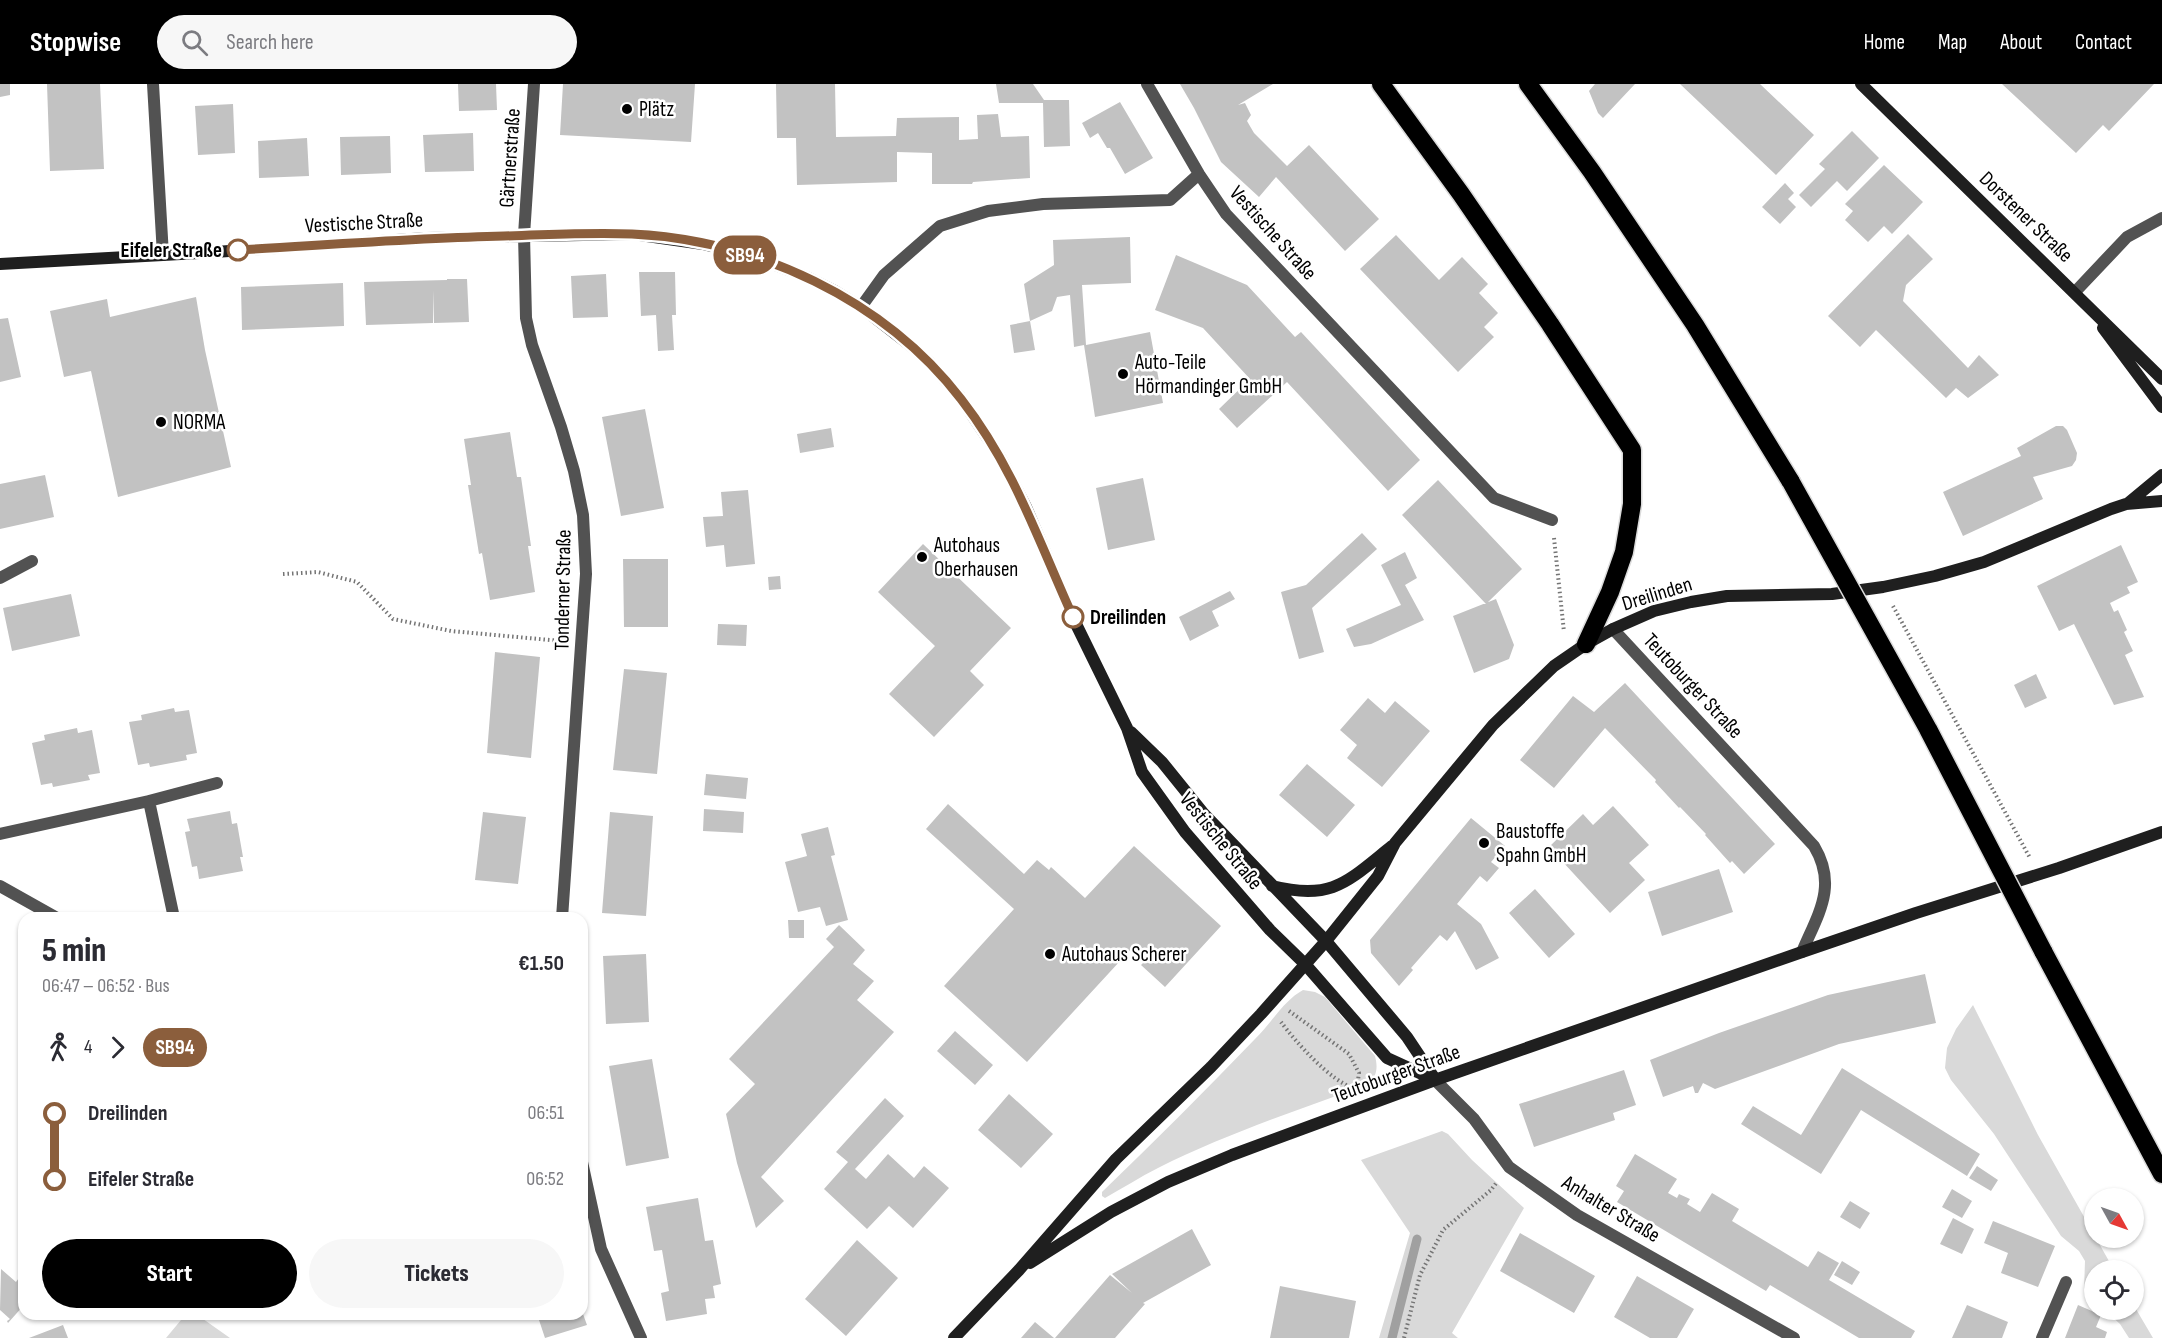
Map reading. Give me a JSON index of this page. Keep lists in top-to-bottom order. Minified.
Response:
{"streets":{"main road":["Dorstener Straße","Vestische Straße","Dreilinden","Teutoburger Straße","Anhalter Straße"],"street":["Gärtnerstraße","Tonderner Straße"]},"crossings":[["Gärtnerstraße","Vestische Straße"],["Gärtnerstraße","Tonderner Straße"],["Vestische Straße","Tonderner Straße"],["Vestische Straße","Dreilinden"],["Vestische Straße","Teutoburger Straße"],["Vestische Straße","Anhalter Straße"],["Dreilinden","Teutoburger Straße"],["Dreilinden","Anhalter Straße"],["Teutoburger Straße","Anhalter Straße"]],"places":["Plätz","Eifeler Straße","Auto-Teile Hörmandinger GmbH","NORMA","Autohaus Oberhausen","Dreilinden","Baustoffe Spahn GmbH","Autohaus Scherer"],"lines":["bus line SB94"],"north":"bottom right","page":{"header":"Stopwise","search":"Search here","nav":["Home","Map","About","Contact"],"on_map":"SB94","heading":["5 min","06:47 – 06:52 · Bus","€1.50"],"legs":["4","SB94"],"list":[{"name":"Dreilinden","value":"06:51"},{"name":"Eifeler Straße","value":"06:52"}],"buttons":["Start","Tickets"]}}
